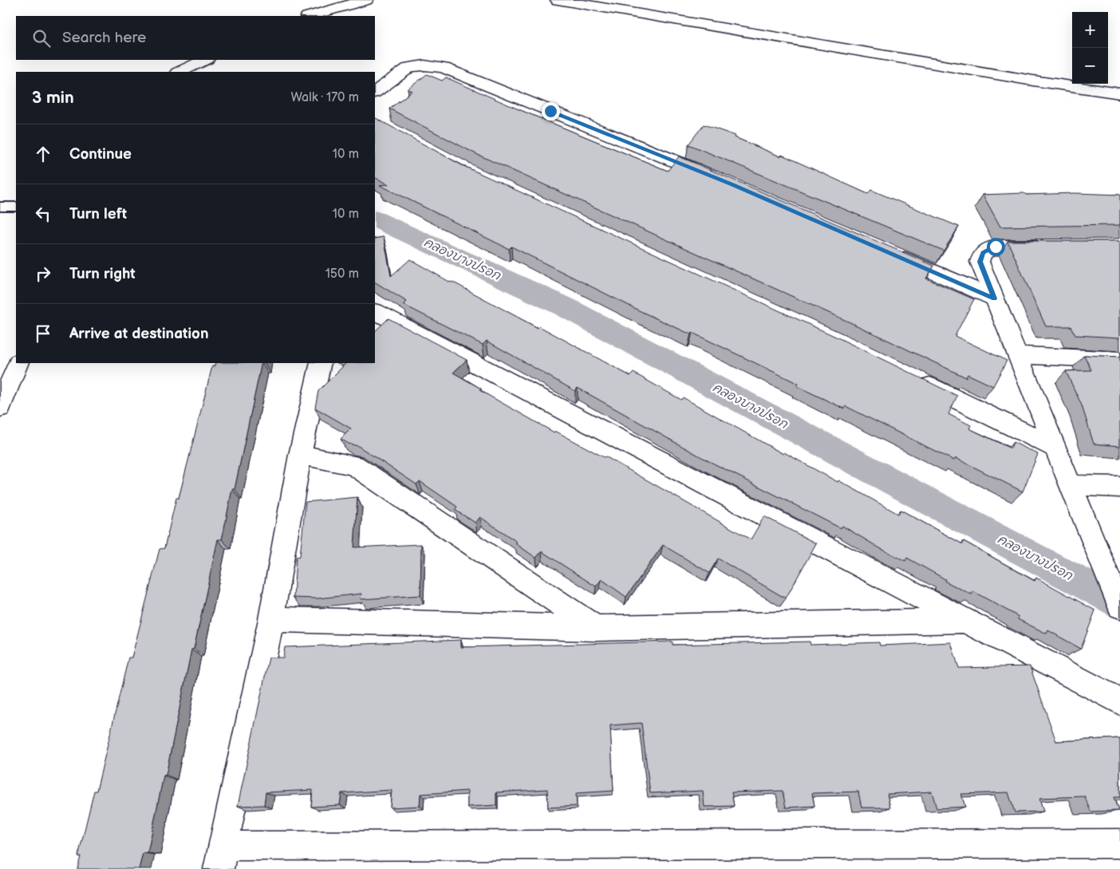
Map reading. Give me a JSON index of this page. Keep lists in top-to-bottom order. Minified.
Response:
{"water":["คลองบางปรอก"],"page":{"map_buttons":["+","−"],"search":"Search here","heading":["3 min","Walk · 170 m"],"list":[["Continue","10 m"],["Turn left","10 m"],["Turn right","150 m"],"Arrive at destination"]}}
